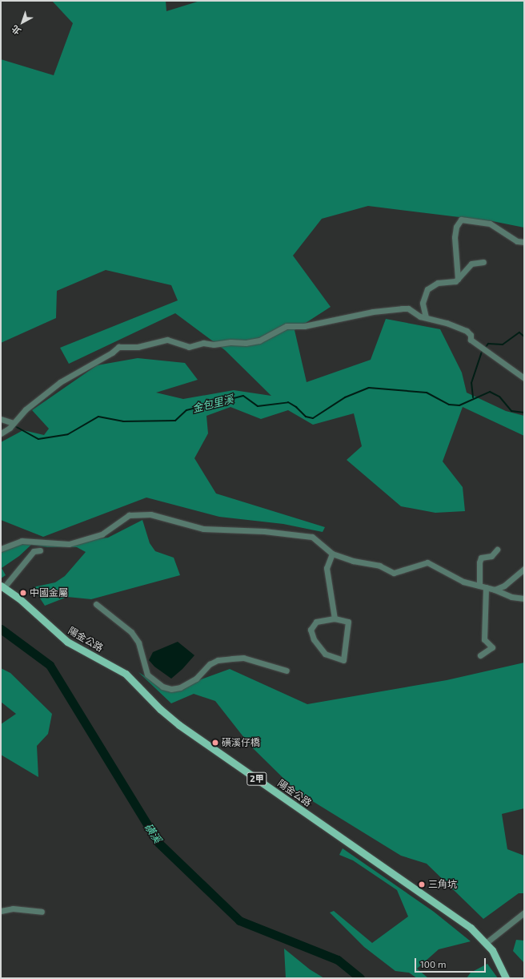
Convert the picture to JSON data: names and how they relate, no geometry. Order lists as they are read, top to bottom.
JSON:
{
  "streets": {
    "main road": ["陽金公路", "2甲"]
  },
  "water": ["金包里溪", "磺溪"],
  "places": ["中國金屬", "磺溪仔橋", "三角坑"],
  "scale_bar": "100 m",
  "north": "bottom left"
}
